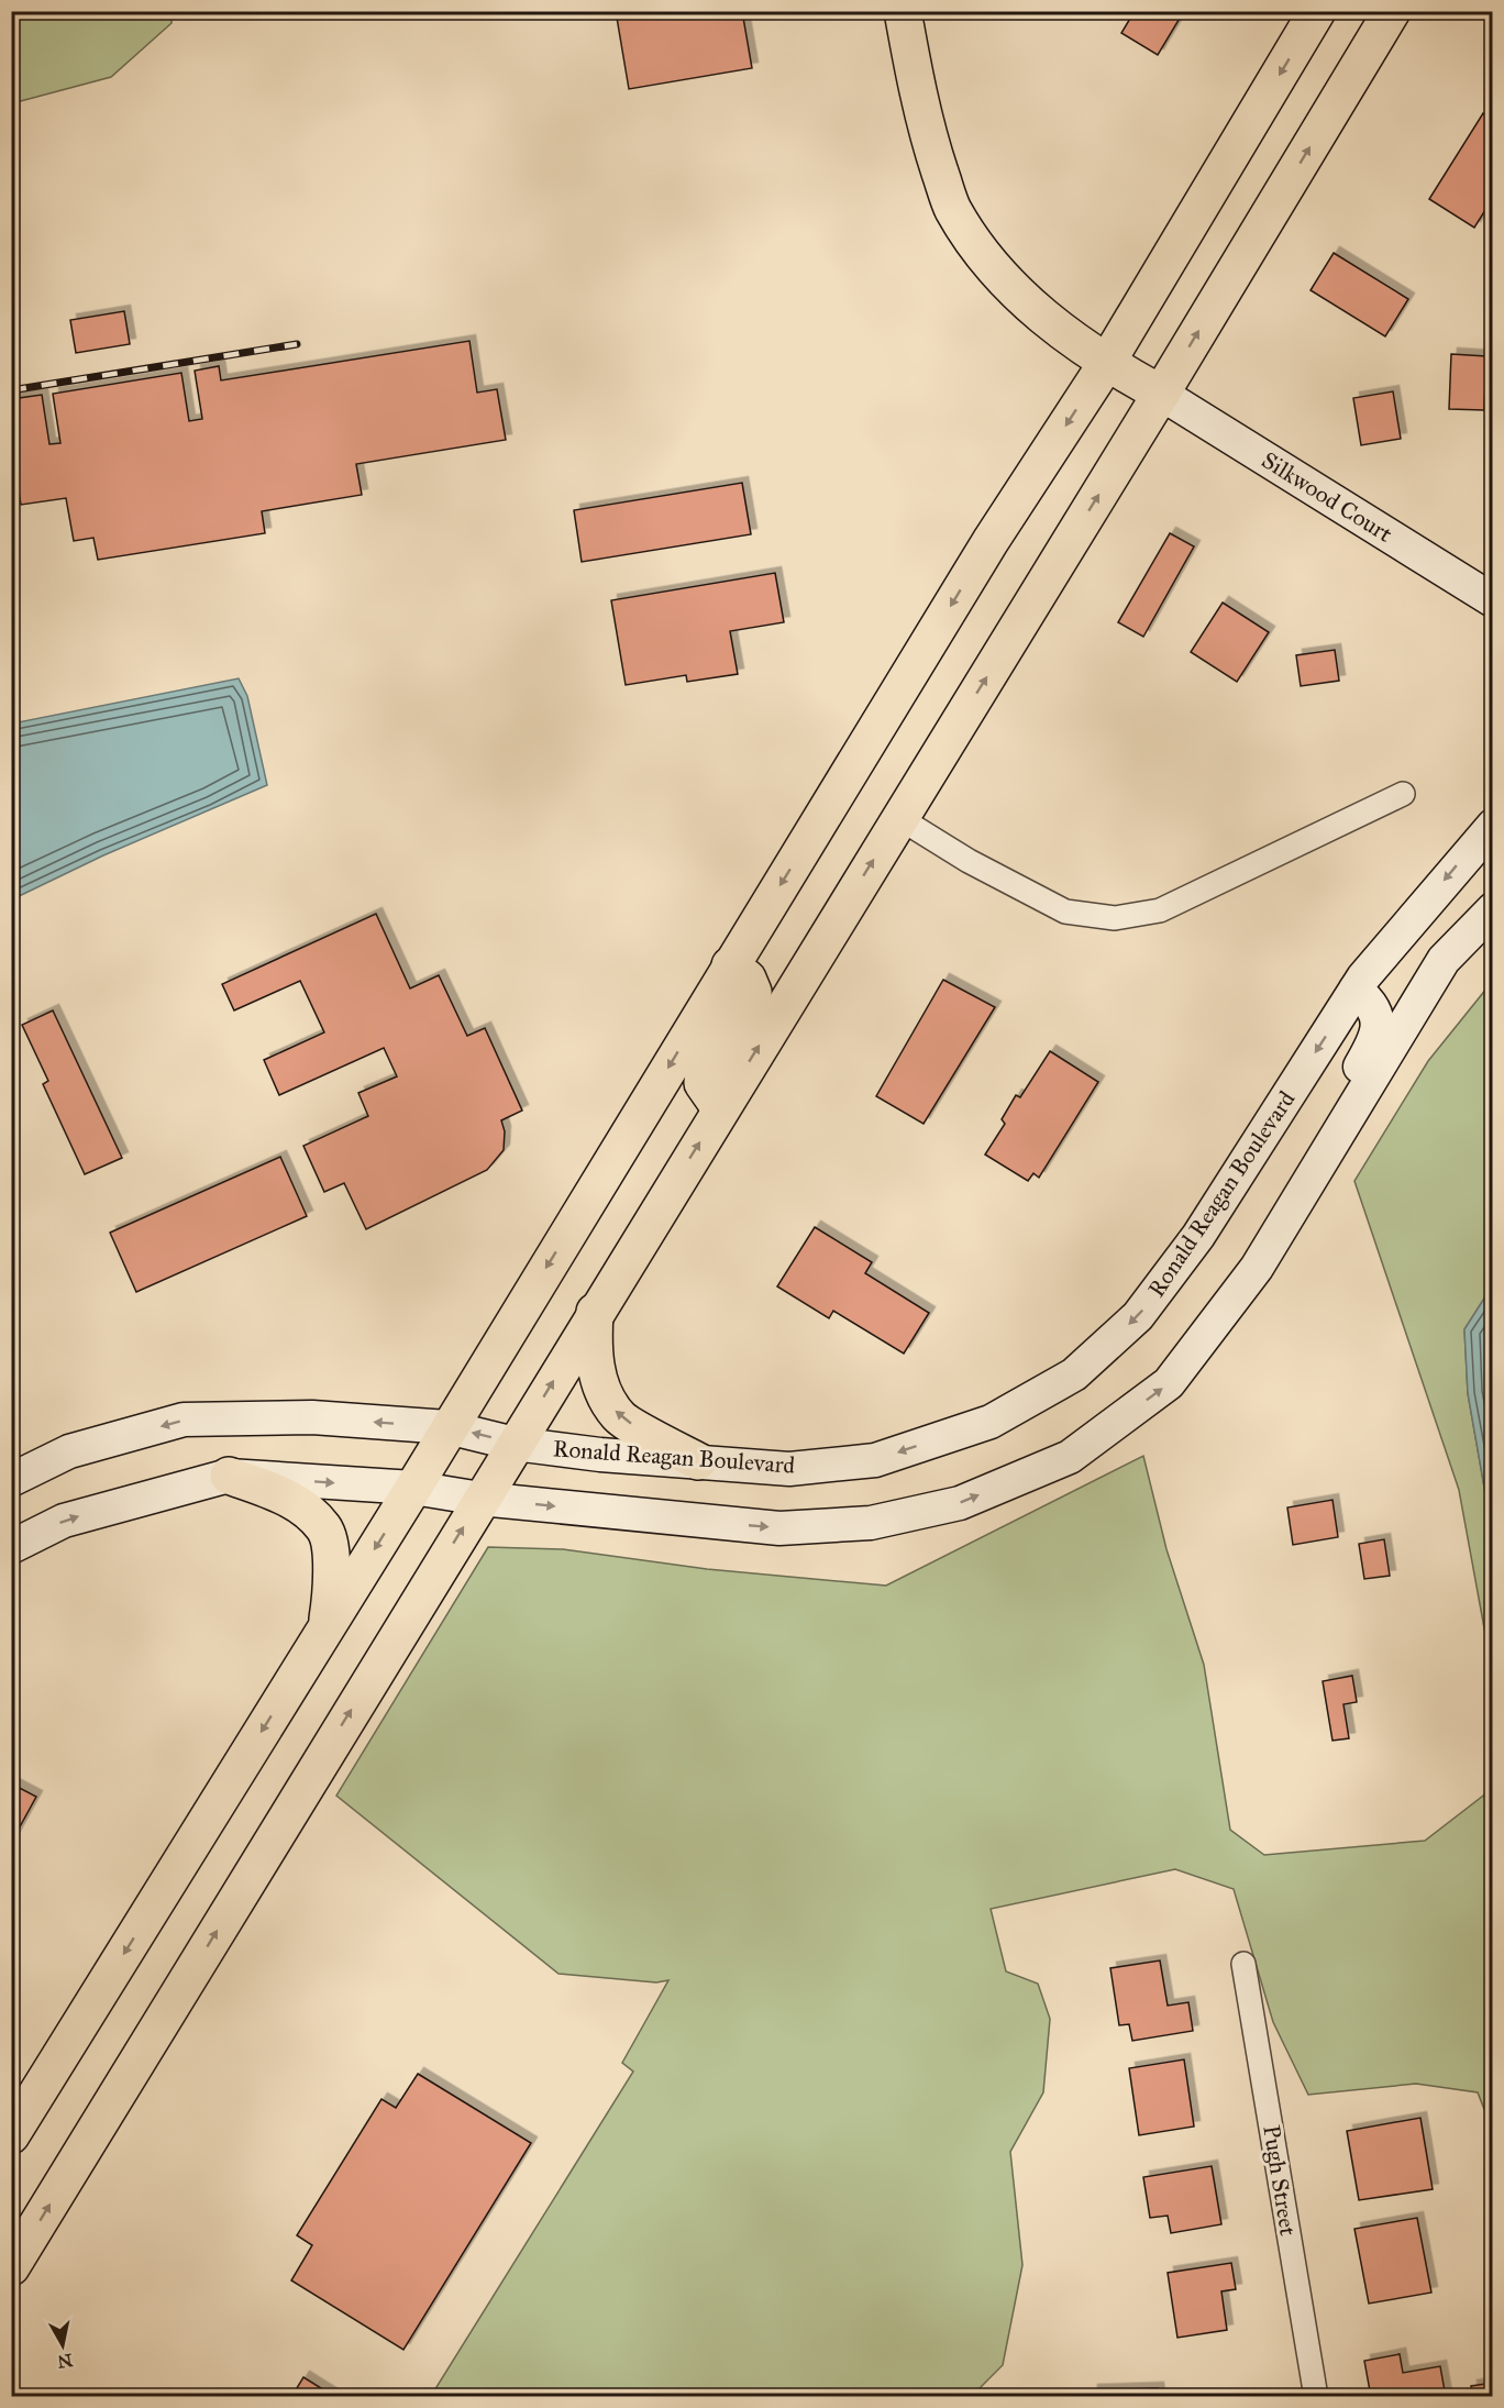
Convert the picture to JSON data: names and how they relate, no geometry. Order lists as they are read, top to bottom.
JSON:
{
  "streets": {
    "main road": ["Silkwood Court", "Ronald Reagan Boulevard"],
    "street": ["Pugh Street"]
  },
  "north": "bottom"
}
